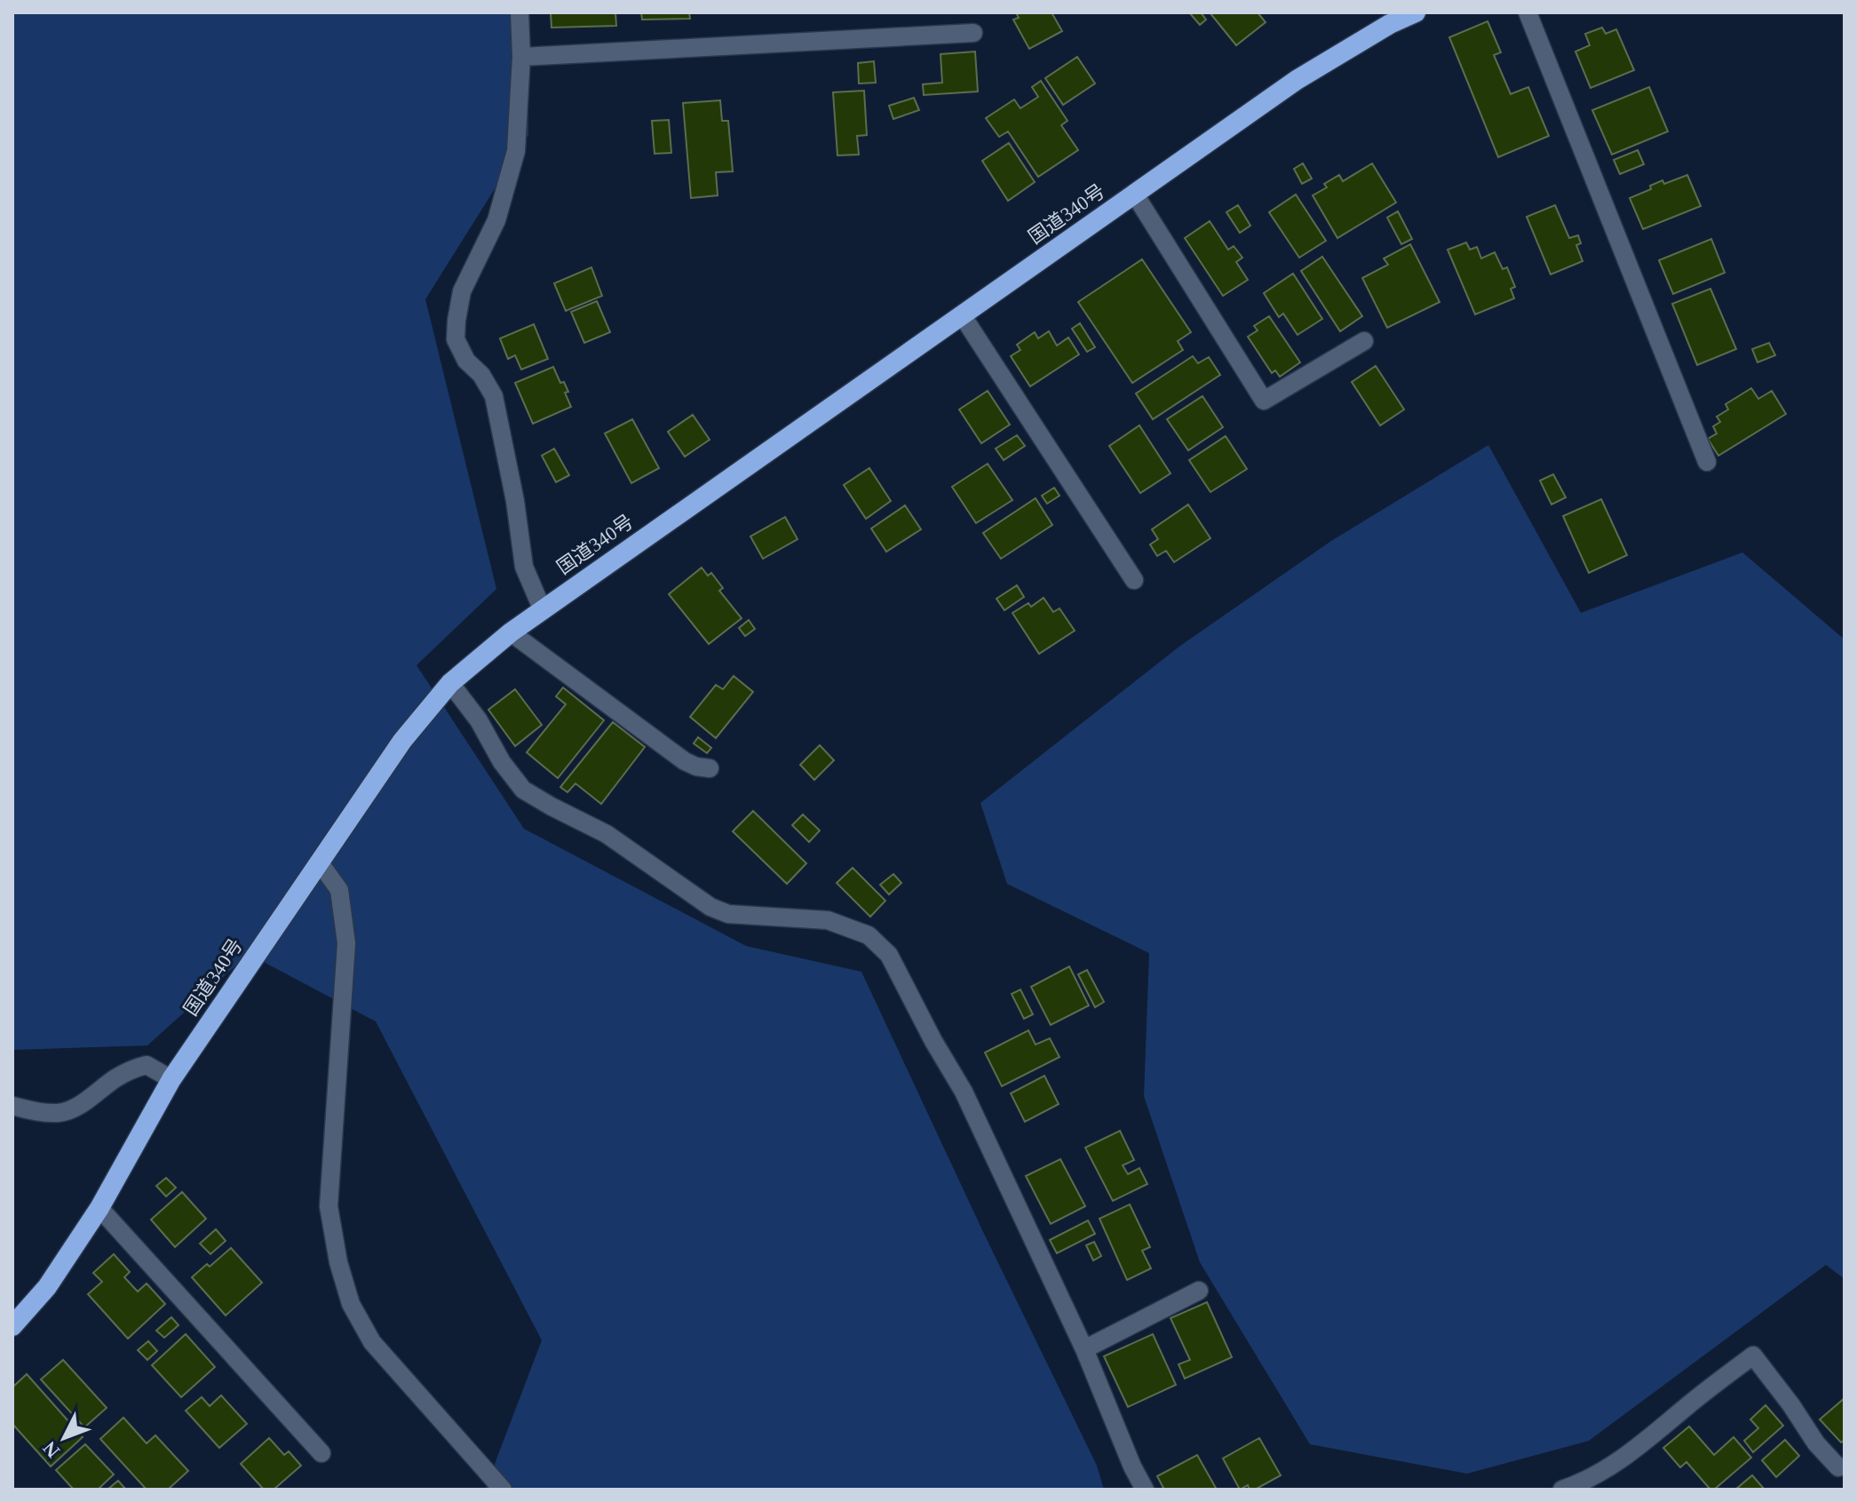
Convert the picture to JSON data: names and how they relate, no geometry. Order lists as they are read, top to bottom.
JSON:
{
  "streets": {
    "highway": ["国道340号"]
  },
  "north": "bottom left"
}
